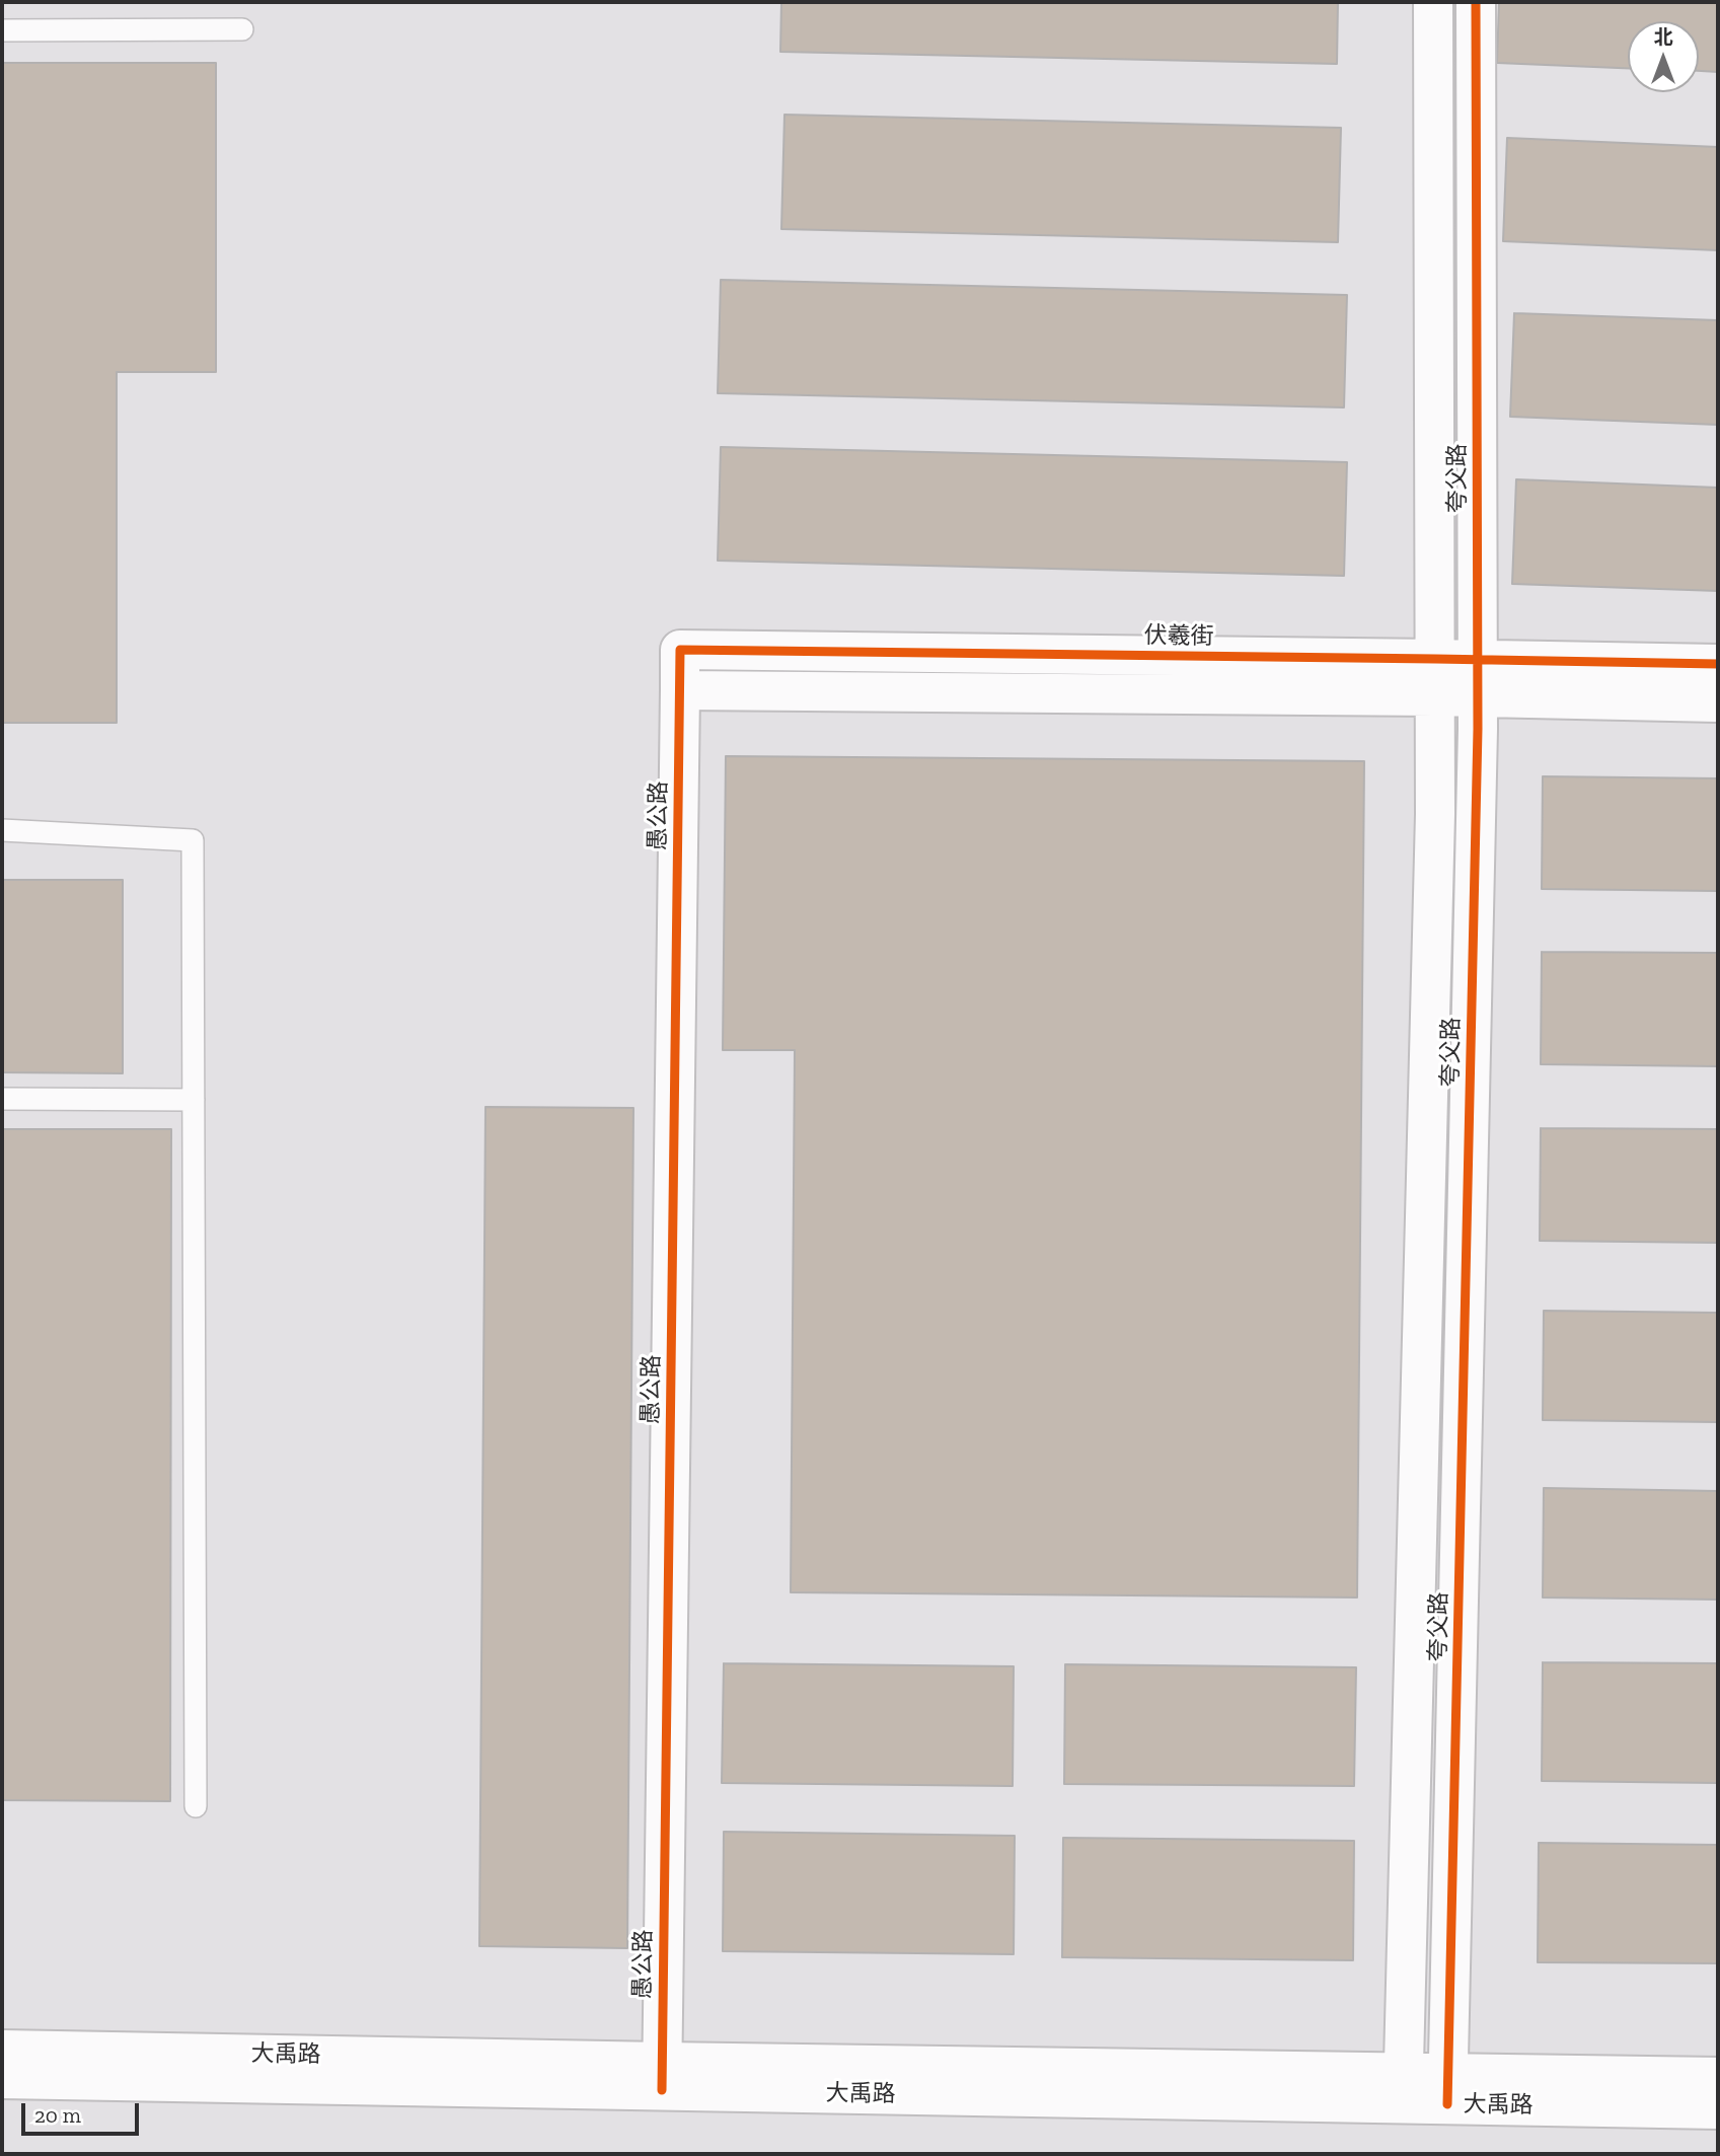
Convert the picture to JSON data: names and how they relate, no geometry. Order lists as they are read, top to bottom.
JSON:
{
  "streets": {
    "street": [
      "夸父路",
      "伏羲街",
      "愚公路",
      "大禹路"
    ]
  },
  "crossings": [
    ["夸父路", "伏羲街"],
    ["夸父路", "大禹路"],
    ["伏羲街", "愚公路"],
    ["愚公路", "大禹路"]
  ],
  "scale_bar": "20 m",
  "north": "top"
}
